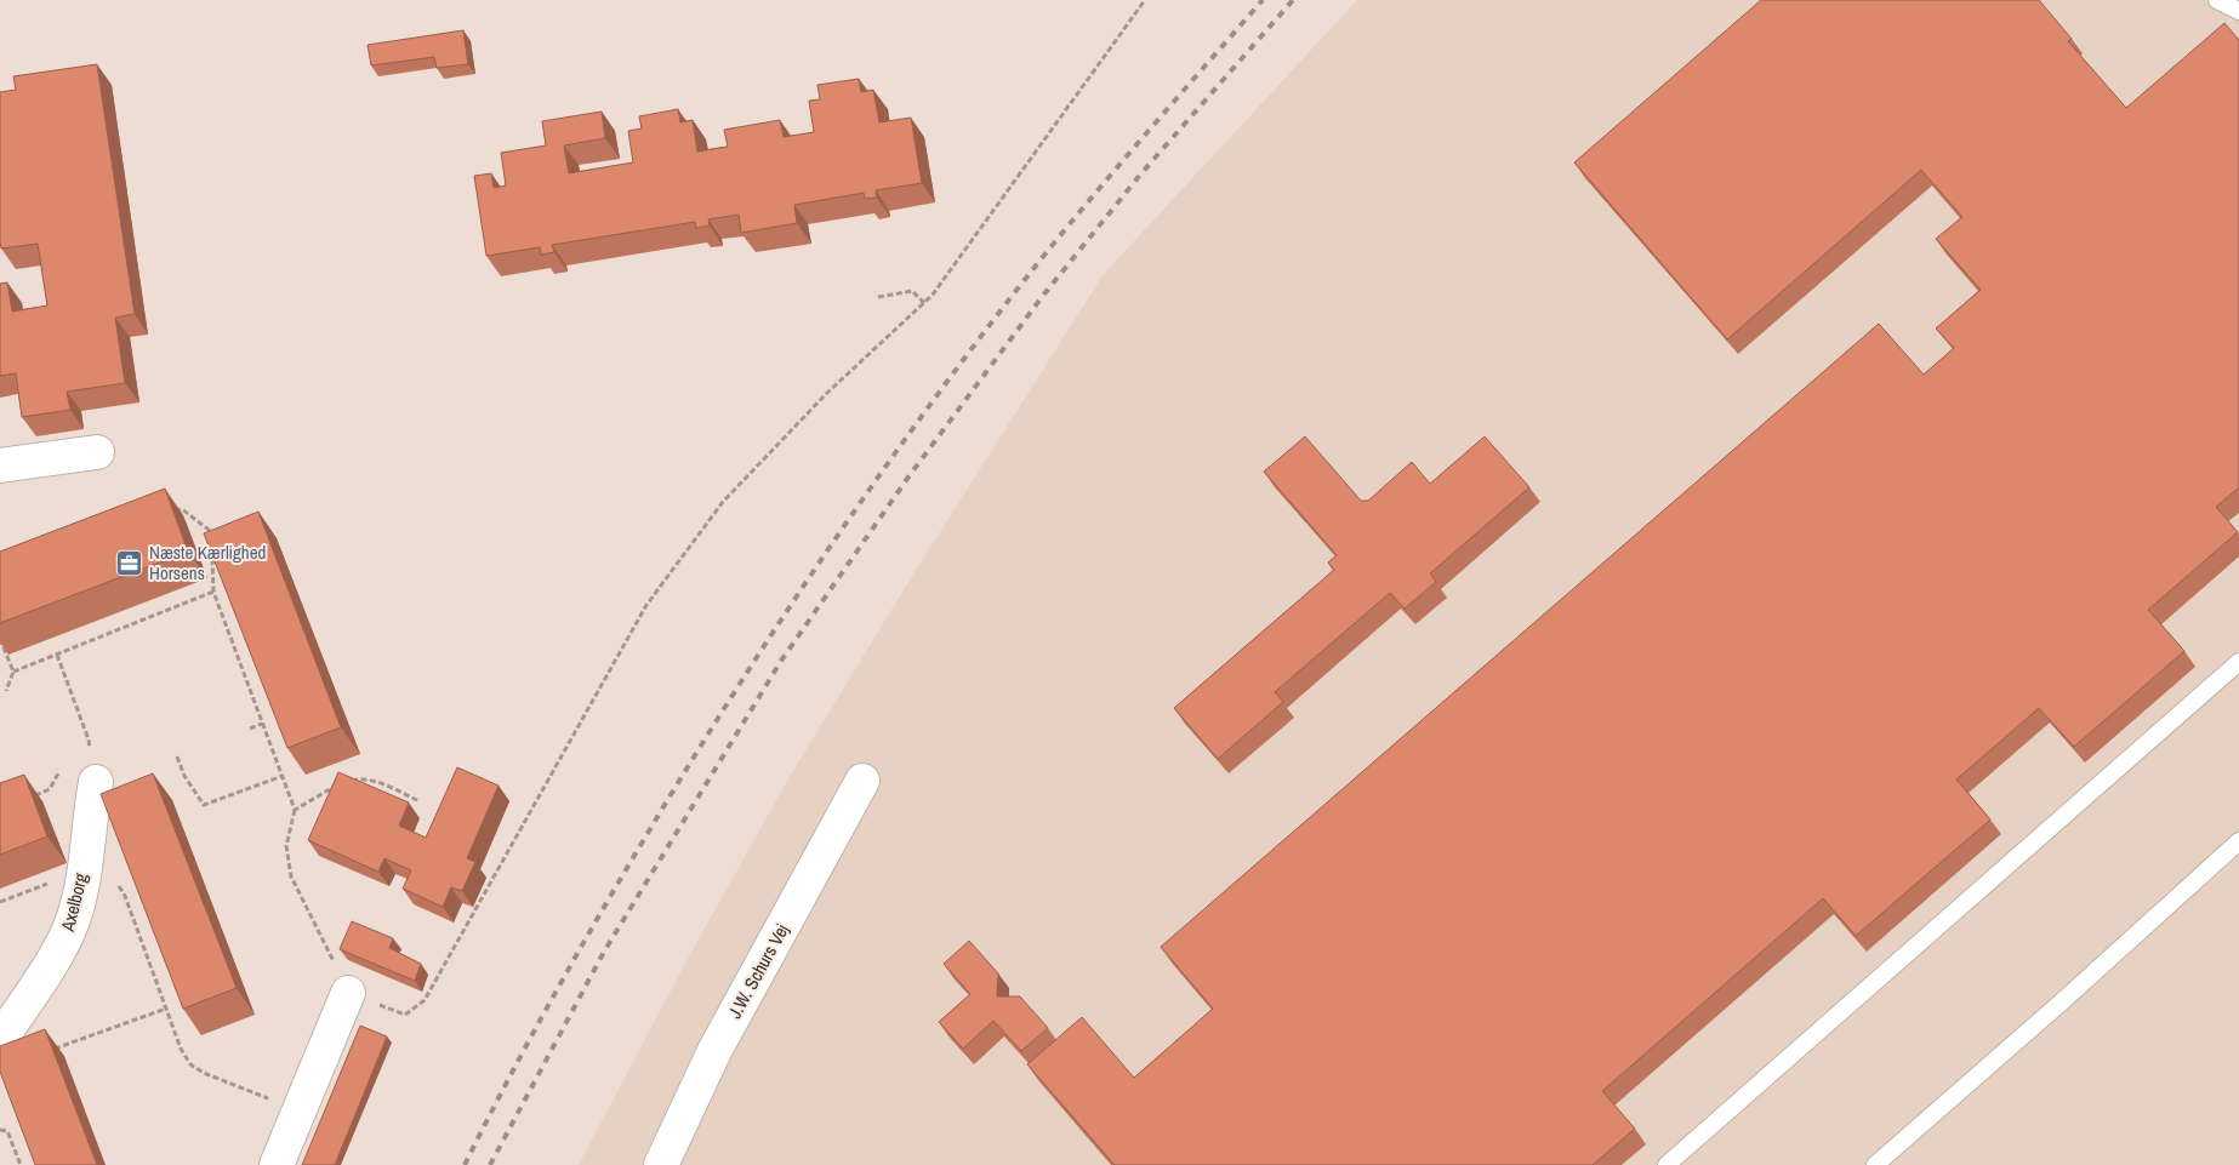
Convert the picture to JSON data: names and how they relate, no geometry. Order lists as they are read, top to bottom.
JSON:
{
  "streets": {
    "street": ["Axelborg", "J.W. Schurs Vej"]
  },
  "places": {
    "office": ["Næste Kærlighed Horsens"]
  }
}
